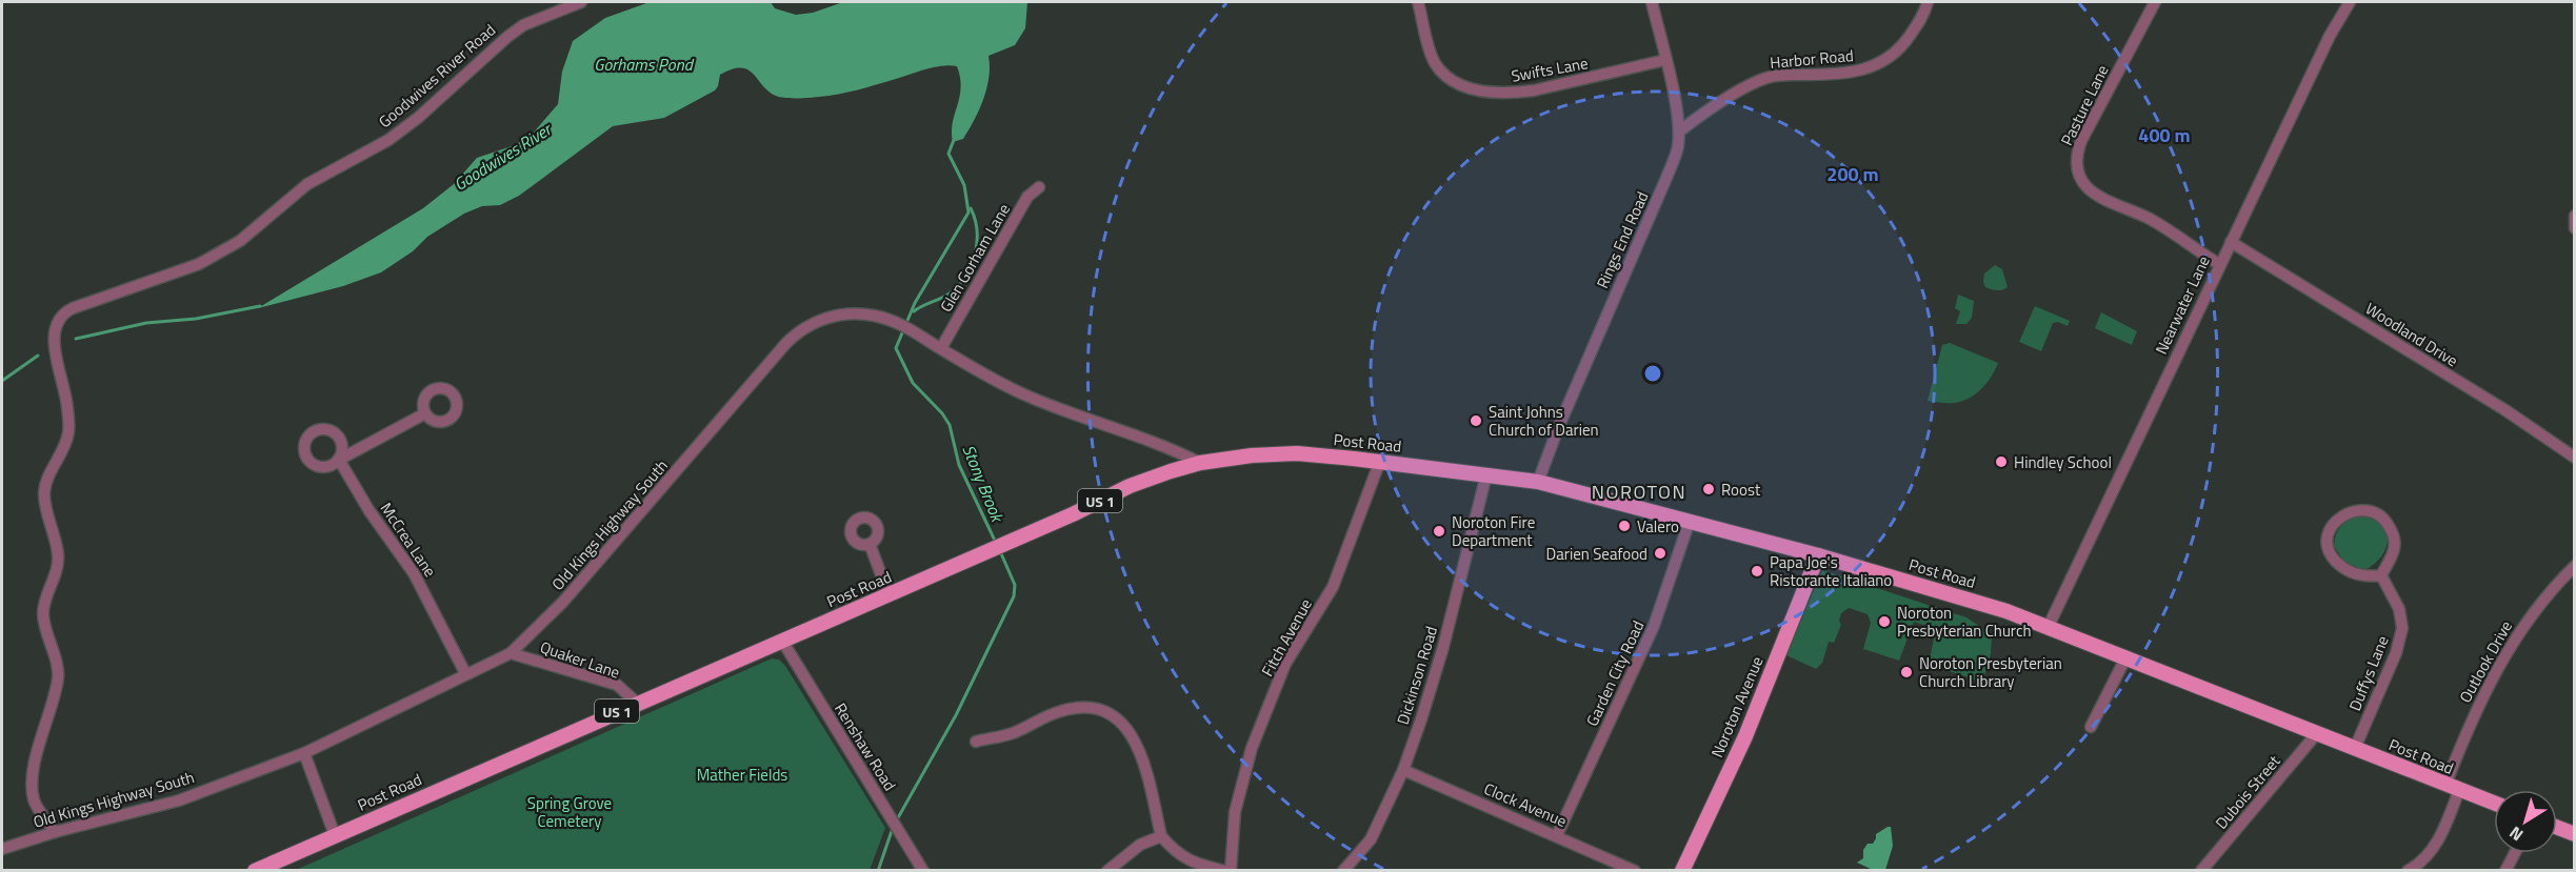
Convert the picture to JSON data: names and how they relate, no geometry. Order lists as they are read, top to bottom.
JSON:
{
  "streets": {
    "main road": ["Post Road", "US 1", "Noroton Avenue"],
    "street": [
      "Harbor Road",
      "Swifts Lane",
      "Goodwives River Road",
      "Pasture Lane",
      "Rings End Road",
      "Glen Gorham Lane",
      "Nearwater Lane",
      "Woodland Drive",
      "Old Kings Highway South",
      "McCrea Lane",
      "Fitch Avenue",
      "Quaker Lane",
      "Outlook Drive",
      "Garden City Road",
      "Duffys Lane",
      "Dickinson Road",
      "Renshaw Road",
      "Dubois Street",
      "Clock Avenue"
    ]
  },
  "crossings": [
    ["Harbor Road", "Rings End Road"],
    ["Swifts Lane", "Rings End Road"],
    ["Goodwives River Road", "Old Kings Highway South"],
    ["Pasture Lane", "Nearwater Lane"],
    ["Rings End Road", "Post Road"],
    ["Glen Gorham Lane", "Old Kings Highway South"],
    ["Nearwater Lane", "Woodland Drive"],
    ["Nearwater Lane", "Post Road"],
    ["Post Road", "Old Kings Highway South"],
    ["Post Road", "Fitch Avenue"],
    ["Post Road", "Quaker Lane"],
    ["Post Road", "Outlook Drive"],
    ["Post Road", "Garden City Road"],
    ["Post Road", "Duffys Lane"],
    ["Post Road", "Dickinson Road"],
    ["Post Road", "Noroton Avenue"],
    ["Post Road", "Renshaw Road"],
    ["Post Road", "Dubois Street"],
    ["Old Kings Highway South", "McCrea Lane"],
    ["Old Kings Highway South", "Quaker Lane"],
    ["Garden City Road", "Clock Avenue"],
    ["Dickinson Road", "Clock Avenue"]
  ],
  "districts": ["NOROTON"],
  "water": ["Gorhams Pond", "Goodwives River", "Stony Brook"],
  "parks": ["Mather Fields", "Spring Grove Cemetery"],
  "places": [
    "Saint Johns Church of Darien",
    "Hindley School",
    "Roost",
    "Valero",
    "Noroton Fire Department",
    "Darien Seafood",
    "Papa Joe's Ristorante Italiano",
    "Noroton Presbyterian Church",
    "Noroton Presbyterian Church Library"
  ],
  "north": "bottom left",
  "rings": ["400 m", "200 m"]
}
